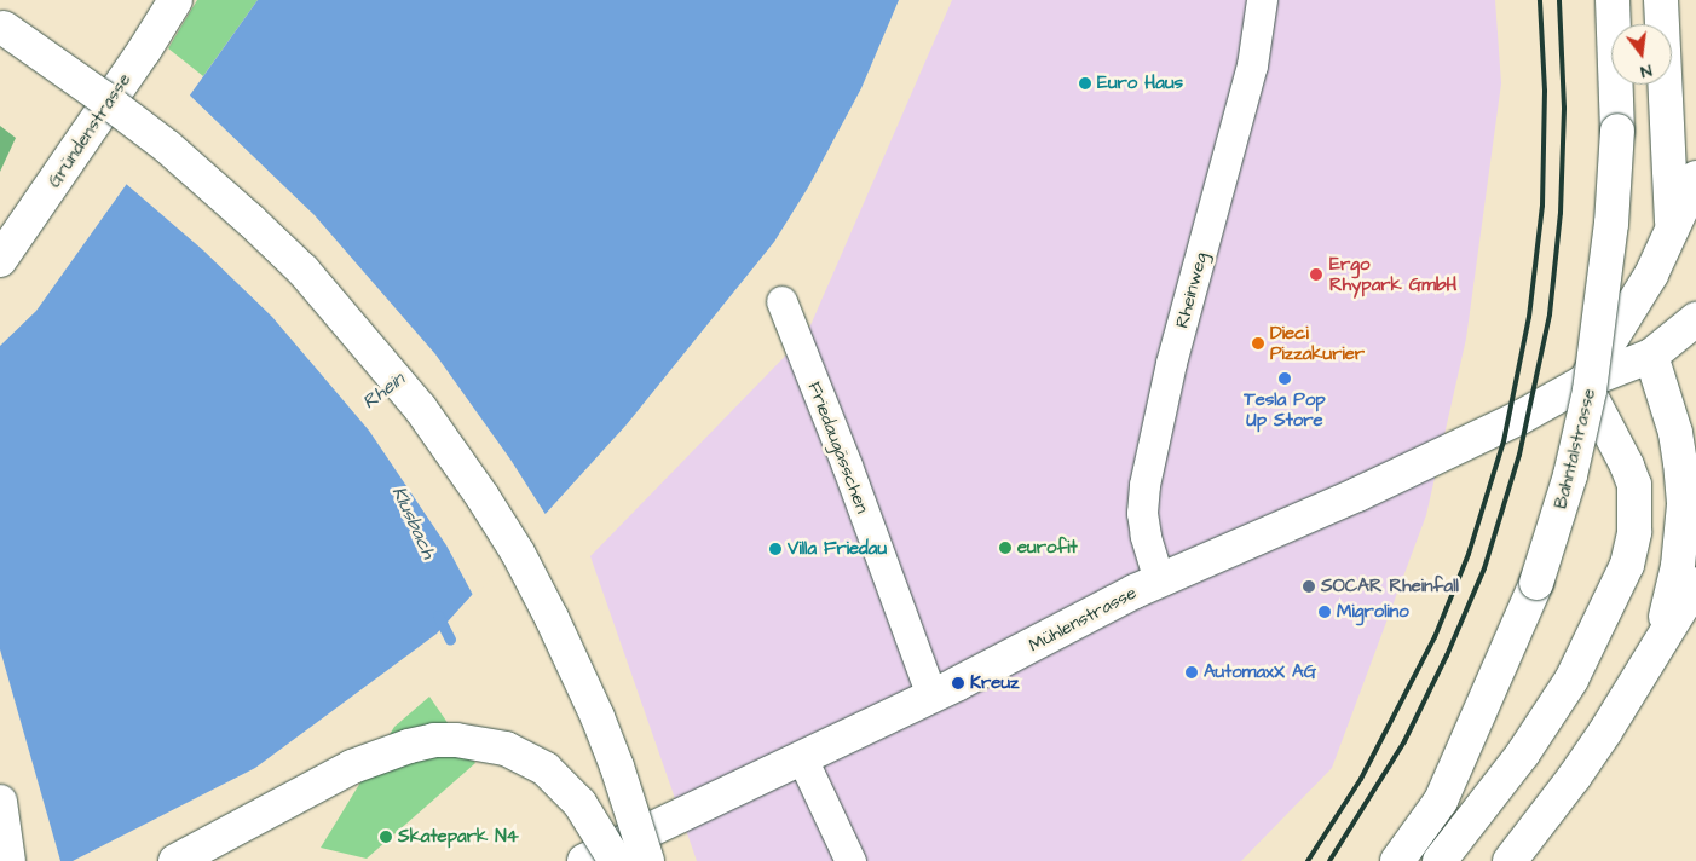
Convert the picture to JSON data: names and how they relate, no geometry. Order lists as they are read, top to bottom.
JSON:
{
  "streets": {
    "main road": ["Gründenstrasse", "Bahntalstrasse", "Mühlenstrasse"],
    "street": ["Rheinweg", "Friedaugässchen"]
  },
  "crossings": [
    ["Rheinweg", "Mühlenstrasse"],
    ["Friedaugässchen", "Mühlenstrasse"]
  ],
  "water": ["Rhein", "Klusbach"],
  "places": [
    "Euro Haus",
    "Ergo Rhypark GmbH",
    "Dieci Pizzakurier",
    "Tesla Pop Up Store",
    "eurofit",
    "Villa Friedau",
    "SOCAR Rheinfall",
    "Migrolino",
    "AutomaxX AG",
    "Kreuz",
    "Skatepark N4"
  ],
  "north": "bottom"
}
